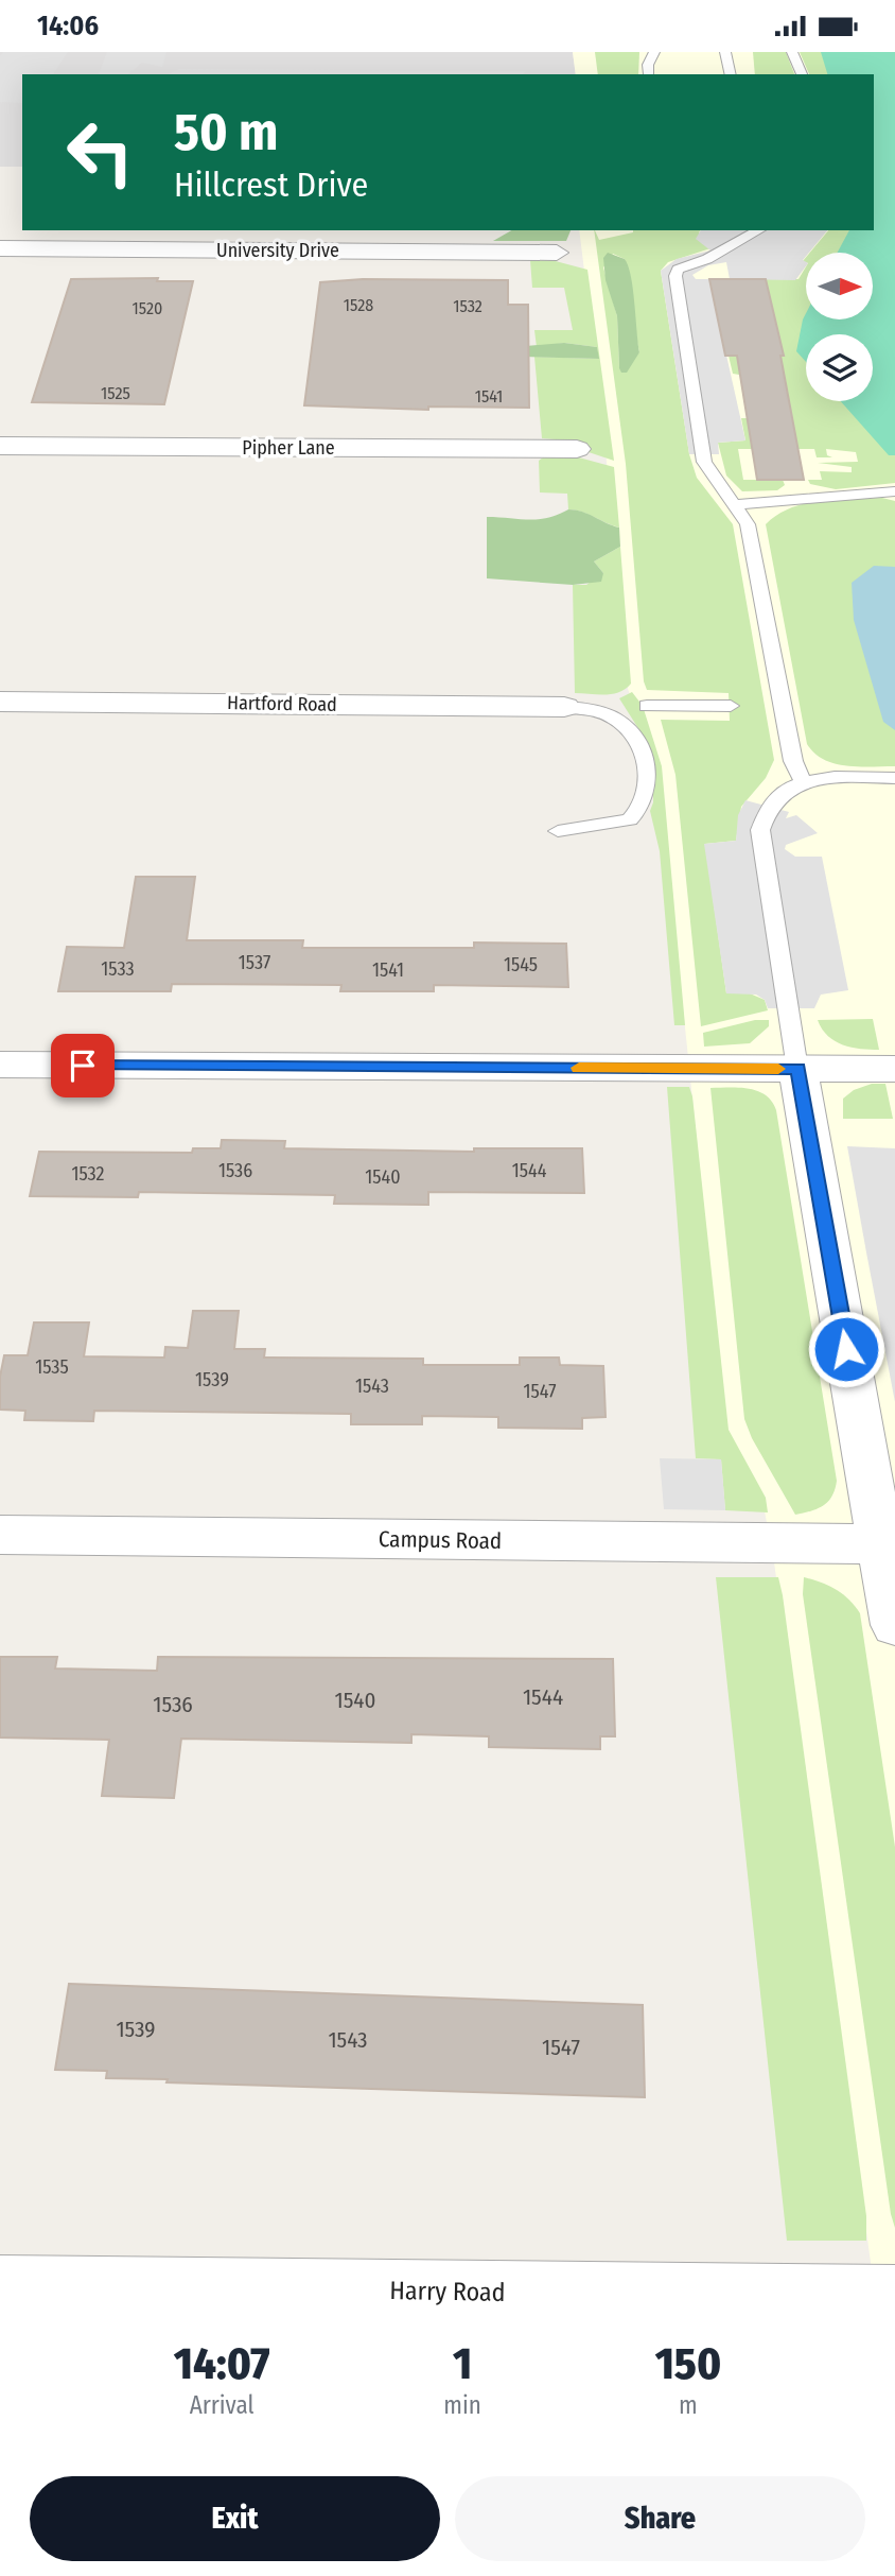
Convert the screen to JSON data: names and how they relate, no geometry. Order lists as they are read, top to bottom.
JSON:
{
  "streets": {
    "street": [
      "University Drive",
      "Pipher Lane",
      "Hartford Road",
      "Campus Road",
      "Harry Road"
    ]
  },
  "house_numbers": [
    "1528",
    "1532",
    "1520",
    "1525",
    "1541",
    "1537",
    "1545",
    "1533",
    "1541",
    "1536",
    "1544",
    "1532",
    "1540",
    "1535",
    "1539",
    "1543",
    "1547",
    "1544",
    "1540",
    "1536",
    "1539",
    "1543",
    "1547"
  ],
  "north": "right",
  "page": {
    "status": "14:06",
    "turn": ["50 m", "Hillcrest Drive"],
    "eta": [
      "14:07",
      "Arrival",
      "1",
      "min",
      "150",
      "m"
    ],
    "buttons": ["Exit", "Share"]
  }
}
